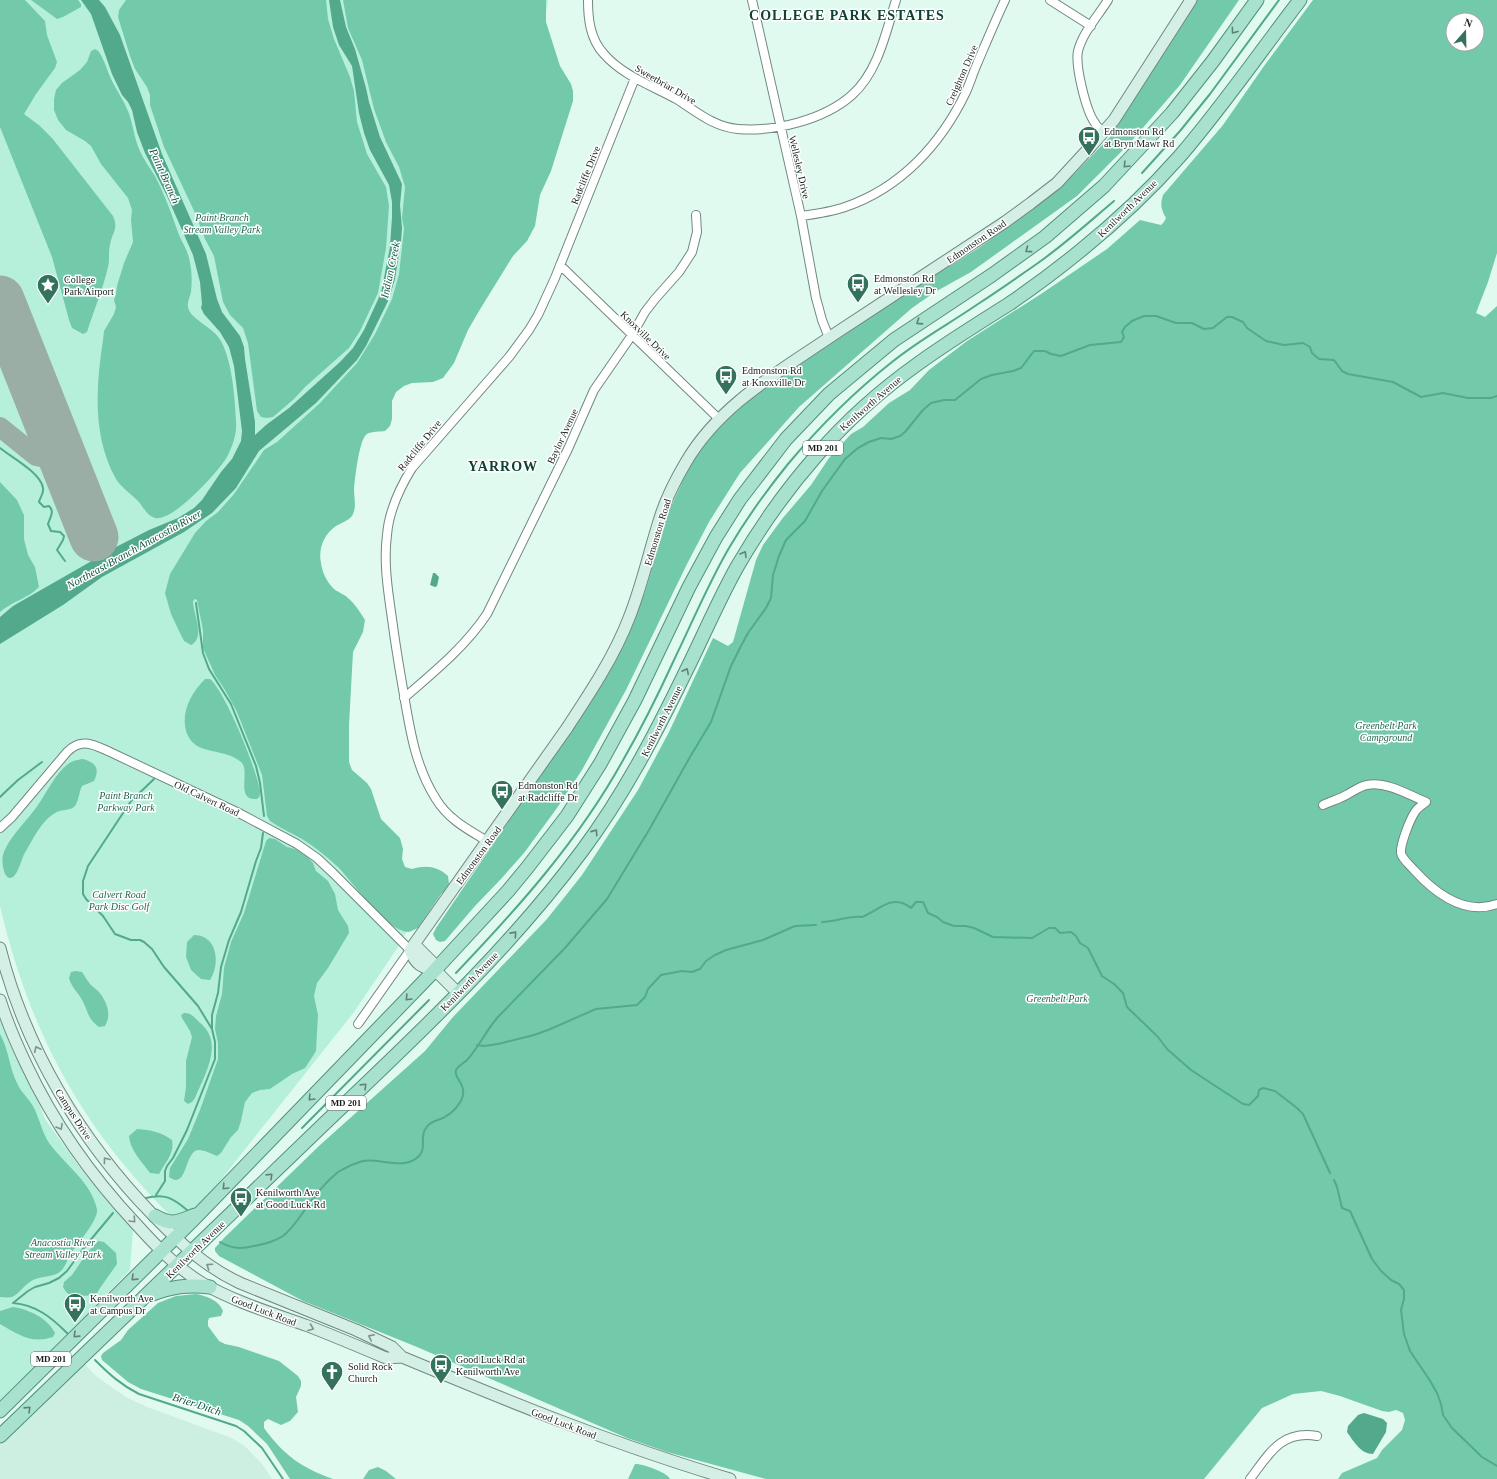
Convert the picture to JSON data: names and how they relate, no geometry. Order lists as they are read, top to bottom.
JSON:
{
  "streets": {
    "main road": [
      "Kenilworth Avenue",
      "Edmonston Road",
      "MD 201",
      "Old Calvert Road",
      "Campus Drive",
      "Good Luck Road"
    ],
    "street": [
      "Creighton Drive",
      "Sweetbriar Drive",
      "Wellesley Drive",
      "Radcliffe Drive",
      "Knoxville Drive",
      "Baylor Avenue"
    ]
  },
  "crossings": [
    ["Creighton Drive", "Wellesley Drive"],
    ["Sweetbriar Drive", "Wellesley Drive"],
    ["Sweetbriar Drive", "Radcliffe Drive"],
    ["Wellesley Drive", "Edmonston Road"],
    ["Radcliffe Drive", "Edmonston Road"],
    ["Radcliffe Drive", "Knoxville Drive"],
    ["Radcliffe Drive", "Baylor Avenue"],
    ["Kenilworth Avenue", "Old Calvert Road"],
    ["Kenilworth Avenue", "Campus Drive"],
    ["Kenilworth Avenue", "Good Luck Road"],
    ["Edmonston Road", "Knoxville Drive"],
    ["Edmonston Road", "Old Calvert Road"],
    ["Knoxville Drive", "Baylor Avenue"],
    ["MD 201", "Old Calvert Road"],
    ["MD 201", "Campus Drive"],
    ["Campus Drive", "Good Luck Road"]
  ],
  "districts": ["COLLEGE PARK ESTATES", "YARROW"],
  "water": [
    "Paint Branch",
    "Indian Creek",
    "Northeast Branch Anacostia River",
    "Brier Ditch"
  ],
  "parks": [
    "Paint Branch Stream Valley Park",
    "Greenbelt Park Campground",
    "Paint Branch Parkway Park",
    "Calvert Road Park Disc Golf",
    "Greenbelt Park",
    "Anacostia River Stream Valley Park"
  ],
  "places": {
    "bus stop": [
      "Edmonston Rd at Bryn Mawr Rd",
      "Edmonston Rd at Wellesley Dr",
      "Edmonston Rd at Knoxville Dr",
      "Edmonston Rd at Radcliffe Dr",
      "Kenilworth Ave at Good Luck Rd",
      "Kenilworth Ave at Campus Dr",
      "Good Luck Rd at Kenilworth Ave"
    ],
    "place": ["College Park Airport"],
    "church": ["Solid Rock Church"]
  },
  "north": "top"
}
